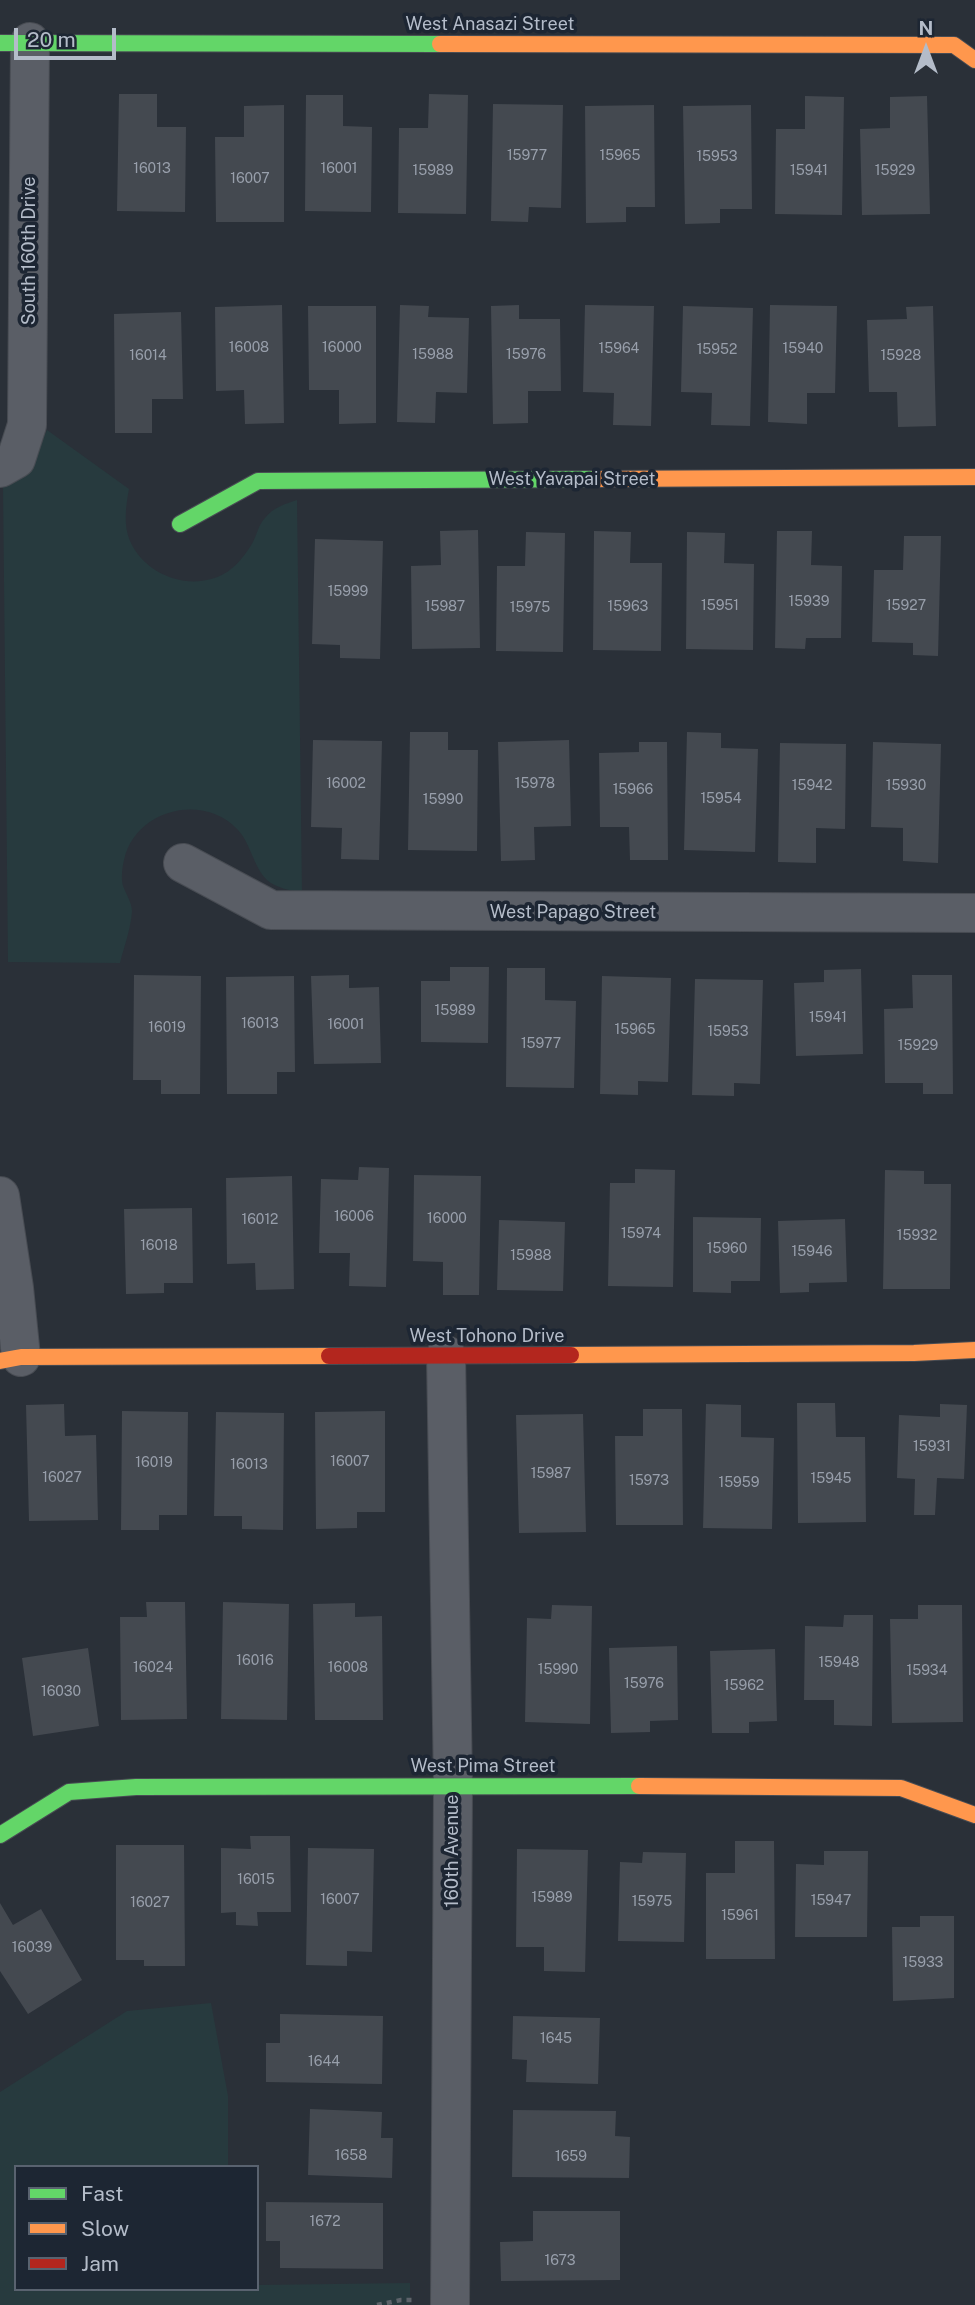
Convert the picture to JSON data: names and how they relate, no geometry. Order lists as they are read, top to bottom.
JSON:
{
  "streets": {
    "street": [
      "West Anasazi Street",
      "South 160th Drive",
      "West Yavapai Street",
      "West Papago Street",
      "West Tohono Drive",
      "West Pima Street",
      "160th Avenue"
    ]
  },
  "crossings": [
    ["West Anasazi Street", "South 160th Drive"],
    ["West Tohono Drive", "160th Avenue"],
    ["West Pima Street", "160th Avenue"]
  ],
  "house_numbers": [
    "15977",
    "15965",
    "15953",
    "16013",
    "16001",
    "15989",
    "15941",
    "15929",
    "16007",
    "16008",
    "16000",
    "15964",
    "15940",
    "15952",
    "15988",
    "15976",
    "16014",
    "15928",
    "15999",
    "15939",
    "15951",
    "15927",
    "15987",
    "15963",
    "15975",
    "16002",
    "15978",
    "15942",
    "15930",
    "15966",
    "15954",
    "15990",
    "15989",
    "15941",
    "16013",
    "16001",
    "16019",
    "15965",
    "15953",
    "15977",
    "15929",
    "16006",
    "16000",
    "16012",
    "15974",
    "15932",
    "16018",
    "15960",
    "15946",
    "15988",
    "15931",
    "16007",
    "16019",
    "16013",
    "15987",
    "16027",
    "15945",
    "15973",
    "15959",
    "16016",
    "15948",
    "16024",
    "16008",
    "15990",
    "15934",
    "15976",
    "15962",
    "16030",
    "16015",
    "15989",
    "16007",
    "15947",
    "15975",
    "16027",
    "15961",
    "16039",
    "15933",
    "1645",
    "1644",
    "1658",
    "1659",
    "1672",
    "1673"
  ],
  "legend": ["Fast", "Slow", "Jam"],
  "scale_bar": "20 m",
  "north": "top"
}
